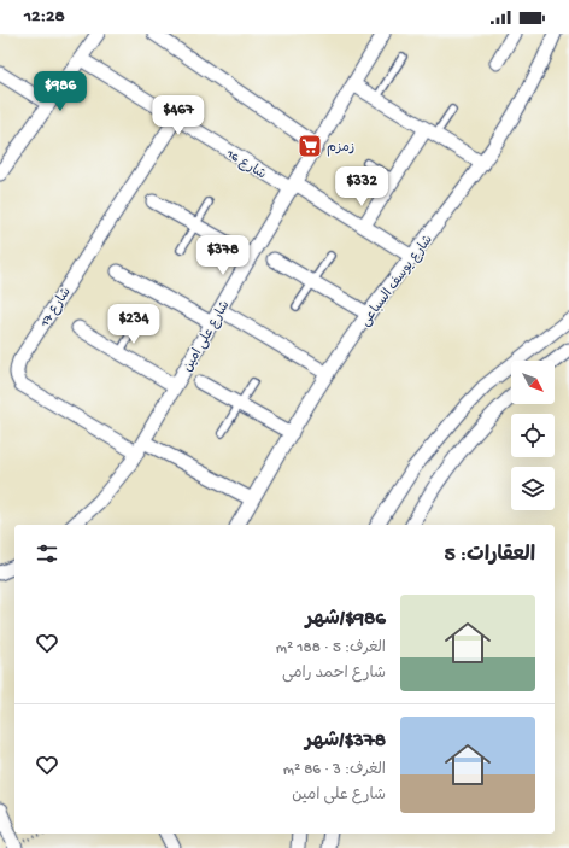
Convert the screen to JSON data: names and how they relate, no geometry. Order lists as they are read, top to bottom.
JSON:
{
  "streets": {
    "street": [
      "شارع 16",
      "شارع يوسف السباعى",
      "شارع 17",
      "شارع على امين"
    ]
  },
  "crossings": [
    ["شارع 16", "شارع يوسف السباعى"],
    ["شارع 16", "شارع 17"],
    ["شارع 16", "شارع على امين"],
    ["شارع يوسف السباعى", "شارع 17"],
    ["شارع 17", "شارع على امين"]
  ],
  "places": {
    "supermarket": ["زمزم"]
  },
  "north": "bottom right",
  "page": {
    "status": "12:28",
    "price": [
      "$986",
      "$467",
      "$332",
      "$378",
      "$234"
    ],
    "heading": "العقارات: 5",
    "list": [
      {
        "name": "$986/شهر",
        "note": "الغرف: 5 · 188 m² · شارع احمد رامى"
      },
      {
        "name": "$378/شهر",
        "note": "الغرف: 3 · 86 m² · شارع على امين"
      }
    ]
  }
}
